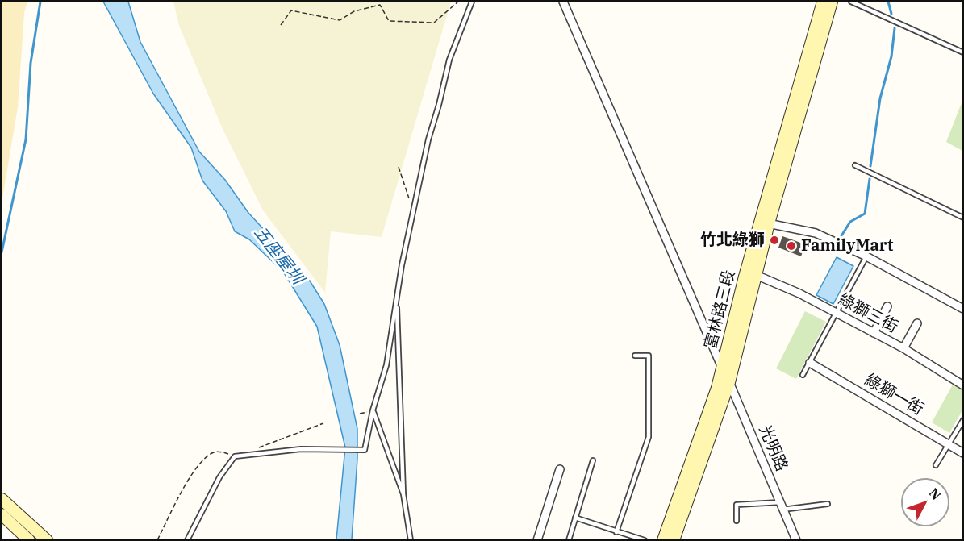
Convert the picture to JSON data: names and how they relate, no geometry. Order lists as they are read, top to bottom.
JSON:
{
  "streets": {
    "main road": ["富林路三段"],
    "street": ["綠獅三街", "綠獅一街", "光明路"]
  },
  "crossings": [
    ["富林路三段", "綠獅三街"],
    ["富林路三段", "光明路"]
  ],
  "water": ["五座屋圳"],
  "places": ["竹北綠獅", "FamilyMart"],
  "north": "top right"
}
